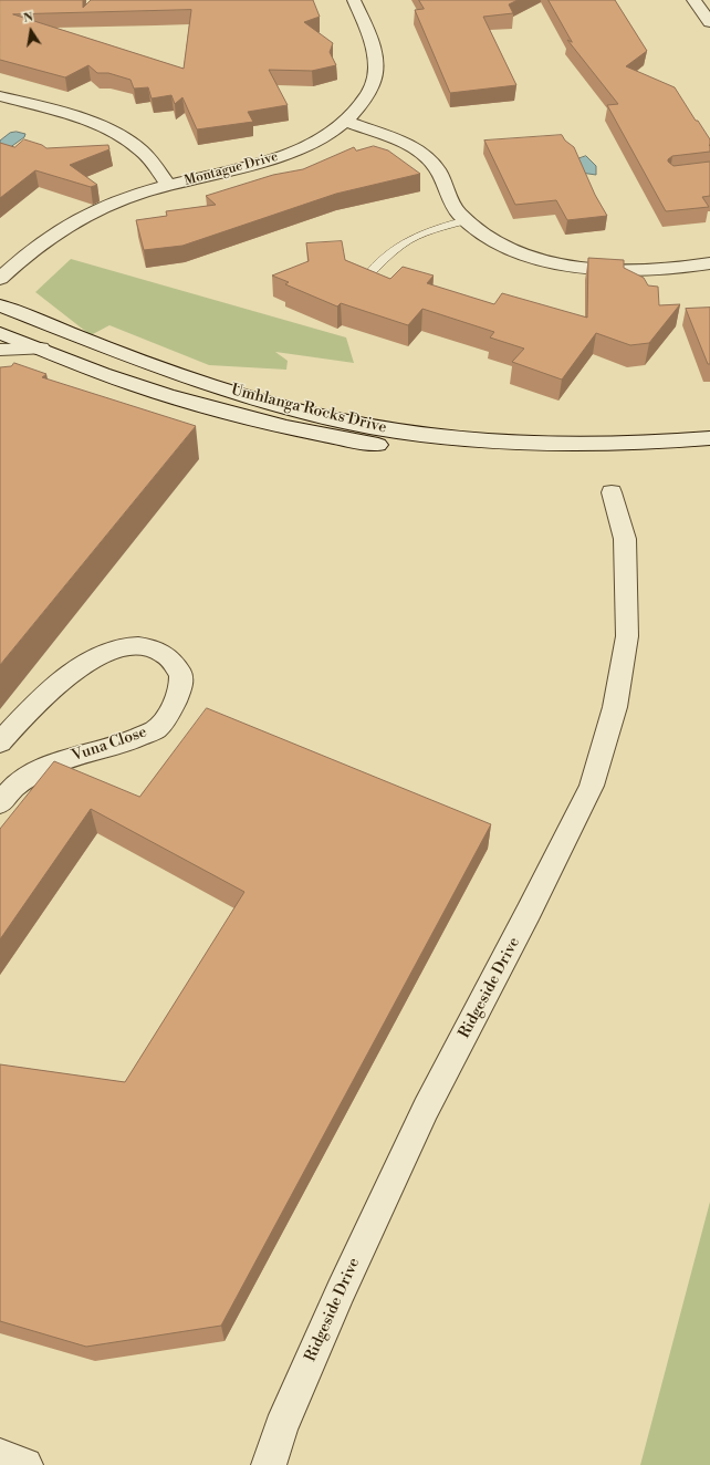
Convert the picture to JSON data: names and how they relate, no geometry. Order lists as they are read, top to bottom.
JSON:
{
  "streets": {
    "street": [
      "Montague Drive",
      "Umhlanga Rocks Drive",
      "Vuna Close",
      "Ridgeside Drive"
    ]
  },
  "north": "top"
}
